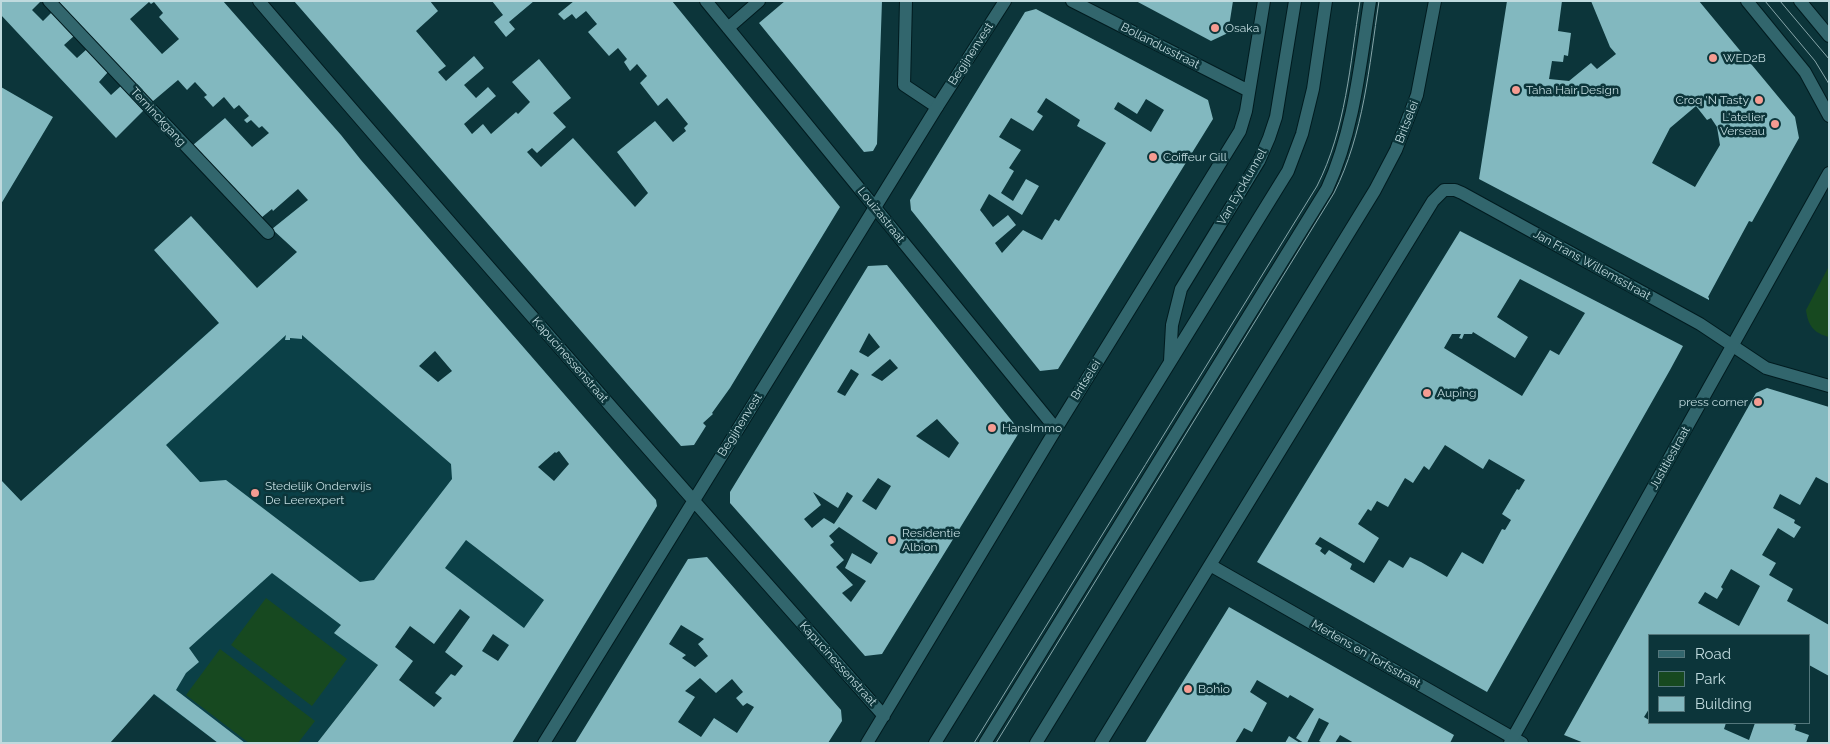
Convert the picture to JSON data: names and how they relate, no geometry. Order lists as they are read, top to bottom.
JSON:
{
  "streets": {
    "street": [
      "Bollandusstraat",
      "Begijnenvest",
      "Terninckgang",
      "Britselei",
      "Van Eycktunnel",
      "Louizastraat",
      "Jan Frans Willemsstraat",
      "Kapucinessenstraat",
      "Justitiestraat",
      "Mertens en Torfsstraat"
    ]
  },
  "crossings": [
    ["Bollandusstraat", "Britselei"],
    ["Begijnenvest", "Louizastraat"],
    ["Begijnenvest", "Kapucinessenstraat"],
    ["Britselei", "Louizastraat"],
    ["Britselei", "Kapucinessenstraat"],
    ["Jan Frans Willemsstraat", "Justitiestraat"],
    ["Jan Frans Willemsstraat", "Mertens en Torfsstraat"],
    ["Justitiestraat", "Mertens en Torfsstraat"]
  ],
  "places": [
    "Osaka",
    "WED2B",
    "Taha Hair Design",
    "Croq 'N Tasty",
    "L'atelier Verseau",
    "Coiffeur Gill",
    "Auping",
    "press corner",
    "HansImmo",
    "Stedelijk Onderwijs De Leerexpert",
    "Residentie Albion",
    "Bohio"
  ],
  "legend": ["Road", "Park", "Building"]
}
